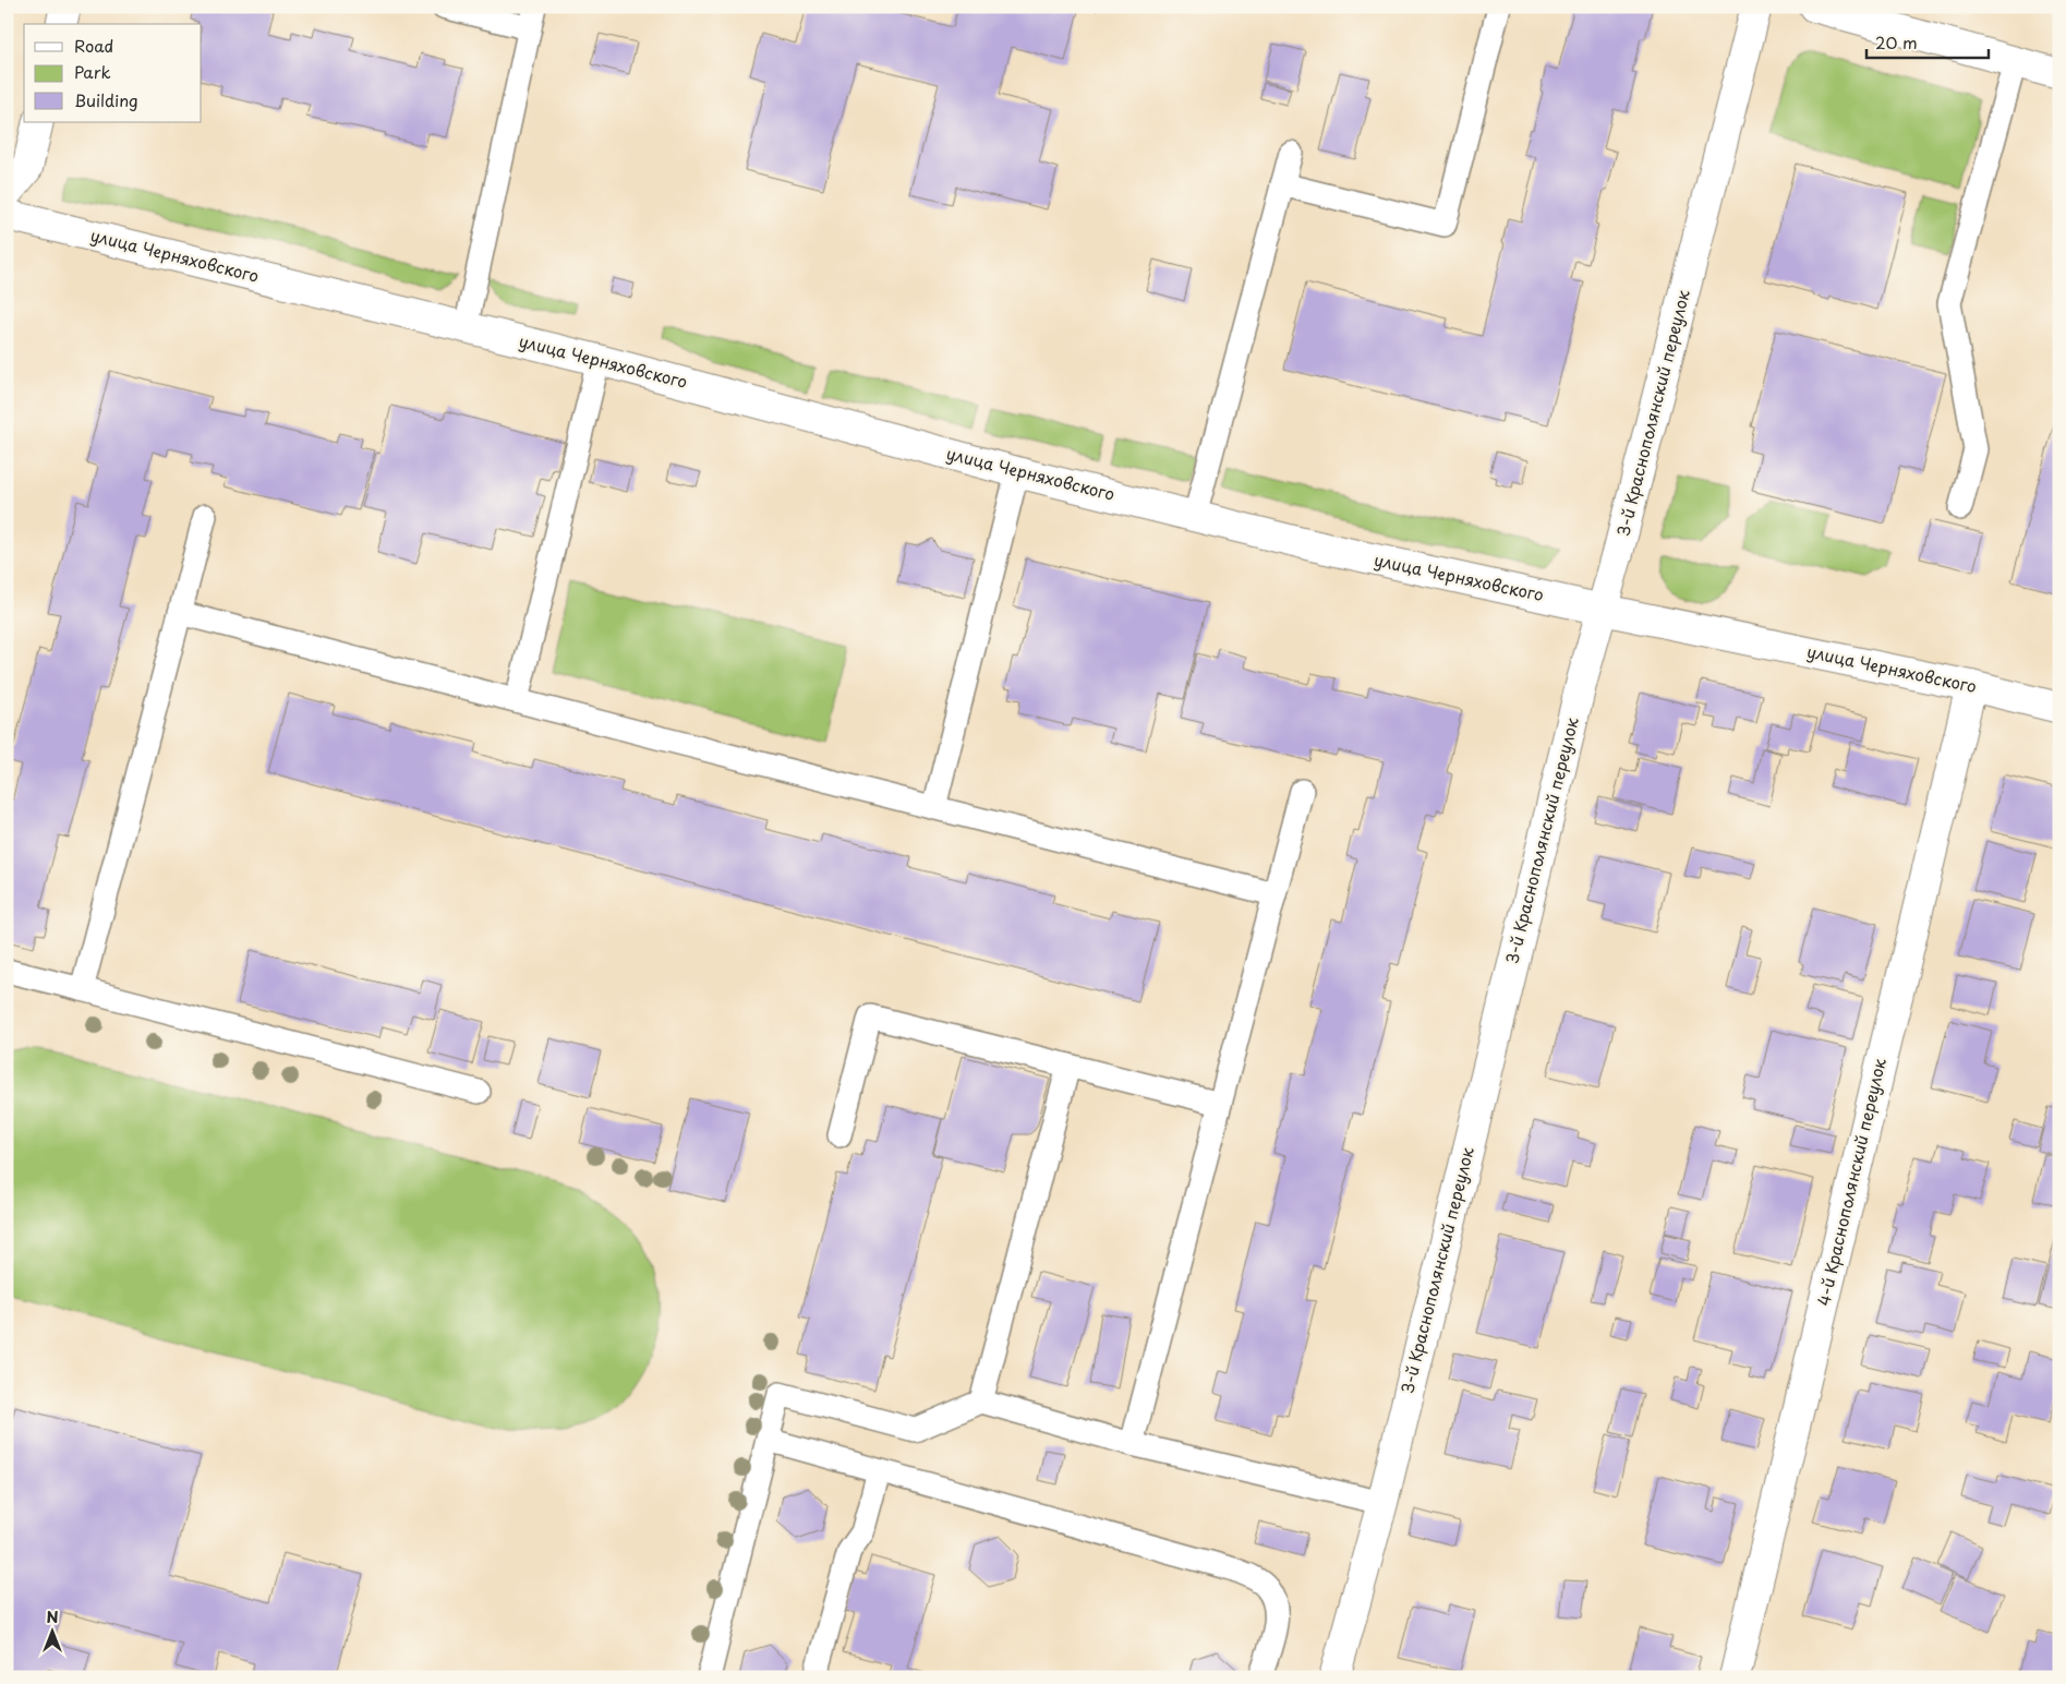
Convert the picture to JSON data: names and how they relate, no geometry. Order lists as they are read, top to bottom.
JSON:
{
  "streets": {
    "street": ["улица Черняховского", "3-й Краснополянский переулок", "4-й Краснополянский переулок"]
  },
  "crossings": [
    ["улица Черняховского", "3-й Краснополянский переулок"],
    ["улица Черняховского", "4-й Краснополянский переулок"]
  ],
  "legend": ["Road", "Park", "Building"],
  "scale_bar": "20 m",
  "north": "top"
}
